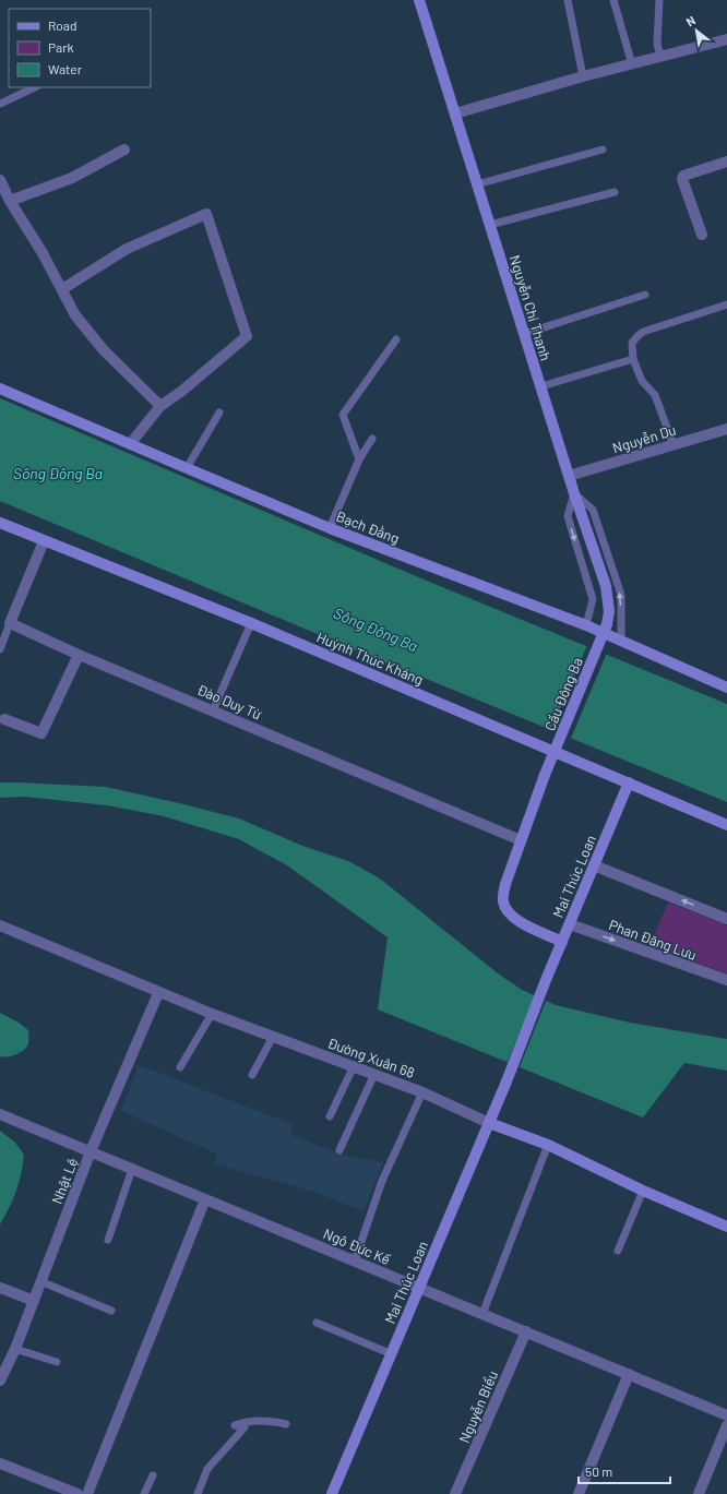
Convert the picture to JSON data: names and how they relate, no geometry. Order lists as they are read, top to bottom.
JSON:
{
  "streets": {
    "street": [
      "Nguyễn Chí Thanh",
      "Nguyễn Du",
      "Bạch Đằng",
      "Huỳnh Thúc Kháng",
      "Cầu Đông Ba",
      "Đào Duy Từ",
      "Mai Thúc Loan",
      "Phan Đăng Lưu",
      "Đường Xuân 68",
      "Nhật Lệ",
      "Ngô Đức Kế",
      "Nguyễn Biểu"
    ]
  },
  "crossings": [
    ["Nguyễn Chí Thanh", "Nguyễn Du"],
    ["Nguyễn Chí Thanh", "Cầu Đông Ba"],
    ["Huỳnh Thúc Kháng", "Mai Thúc Loan"],
    ["Cầu Đông Ba", "Đào Duy Từ"],
    ["Mai Thúc Loan", "Phan Đăng Lưu"],
    ["Mai Thúc Loan", "Đường Xuân 68"],
    ["Mai Thúc Loan", "Ngô Đức Kế"],
    ["Đường Xuân 68", "Nhật Lệ"],
    ["Nhật Lệ", "Ngô Đức Kế"],
    ["Ngô Đức Kế", "Nguyễn Biểu"]
  ],
  "water": ["Sông Đông Ba"],
  "legend": ["Road", "Park", "Water"],
  "scale_bar": "50 m",
  "north": "top left"
}
